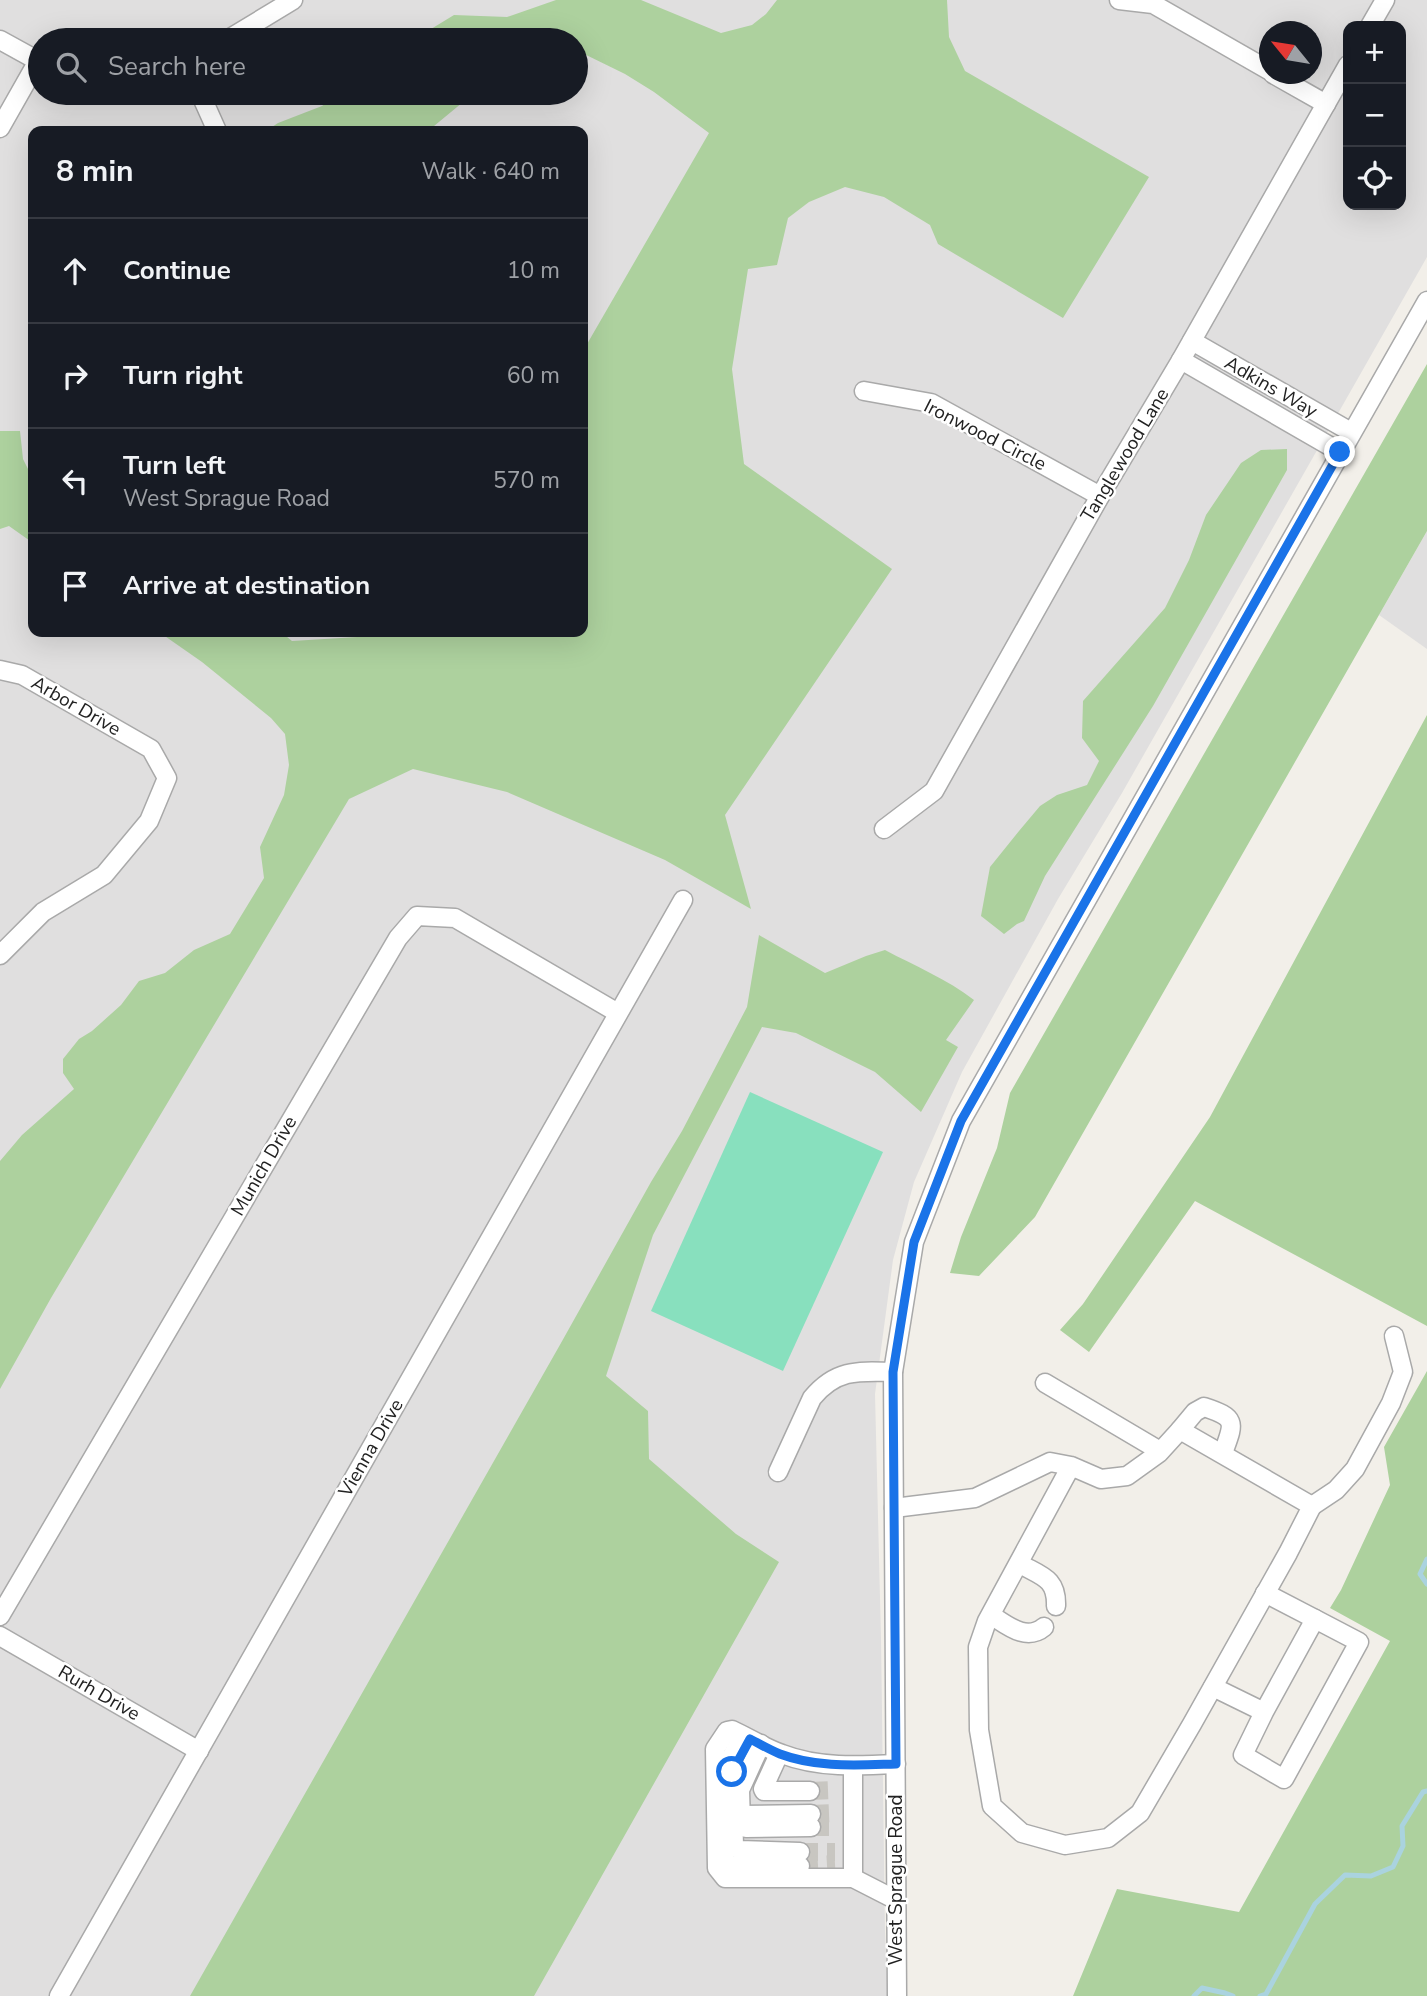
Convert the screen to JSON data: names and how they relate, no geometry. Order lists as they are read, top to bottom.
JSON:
{
  "streets": {
    "street": [
      "Adkins Way",
      "Ironwood Circle",
      "Tanglewood Lane",
      "Arbor Drive",
      "Munich Drive",
      "Vienna Drive",
      "Rurh Drive",
      "West Sprague Road"
    ]
  },
  "crossings": [
    ["Adkins Way", "Tanglewood Lane"],
    ["Adkins Way", "West Sprague Road"],
    ["Ironwood Circle", "Tanglewood Lane"],
    ["Munich Drive", "Vienna Drive"],
    ["Vienna Drive", "Rurh Drive"]
  ],
  "north": "top left",
  "page": {
    "map_buttons": ["+", "−"],
    "search": "Search here",
    "heading": ["8 min", "Walk · 640 m"],
    "list": [
      ["Continue", "10 m"],
      ["Turn right", "60 m"],
      ["Turn left", "West Sprague Road", "570 m"],
      "Arrive at destination"
    ]
  }
}
